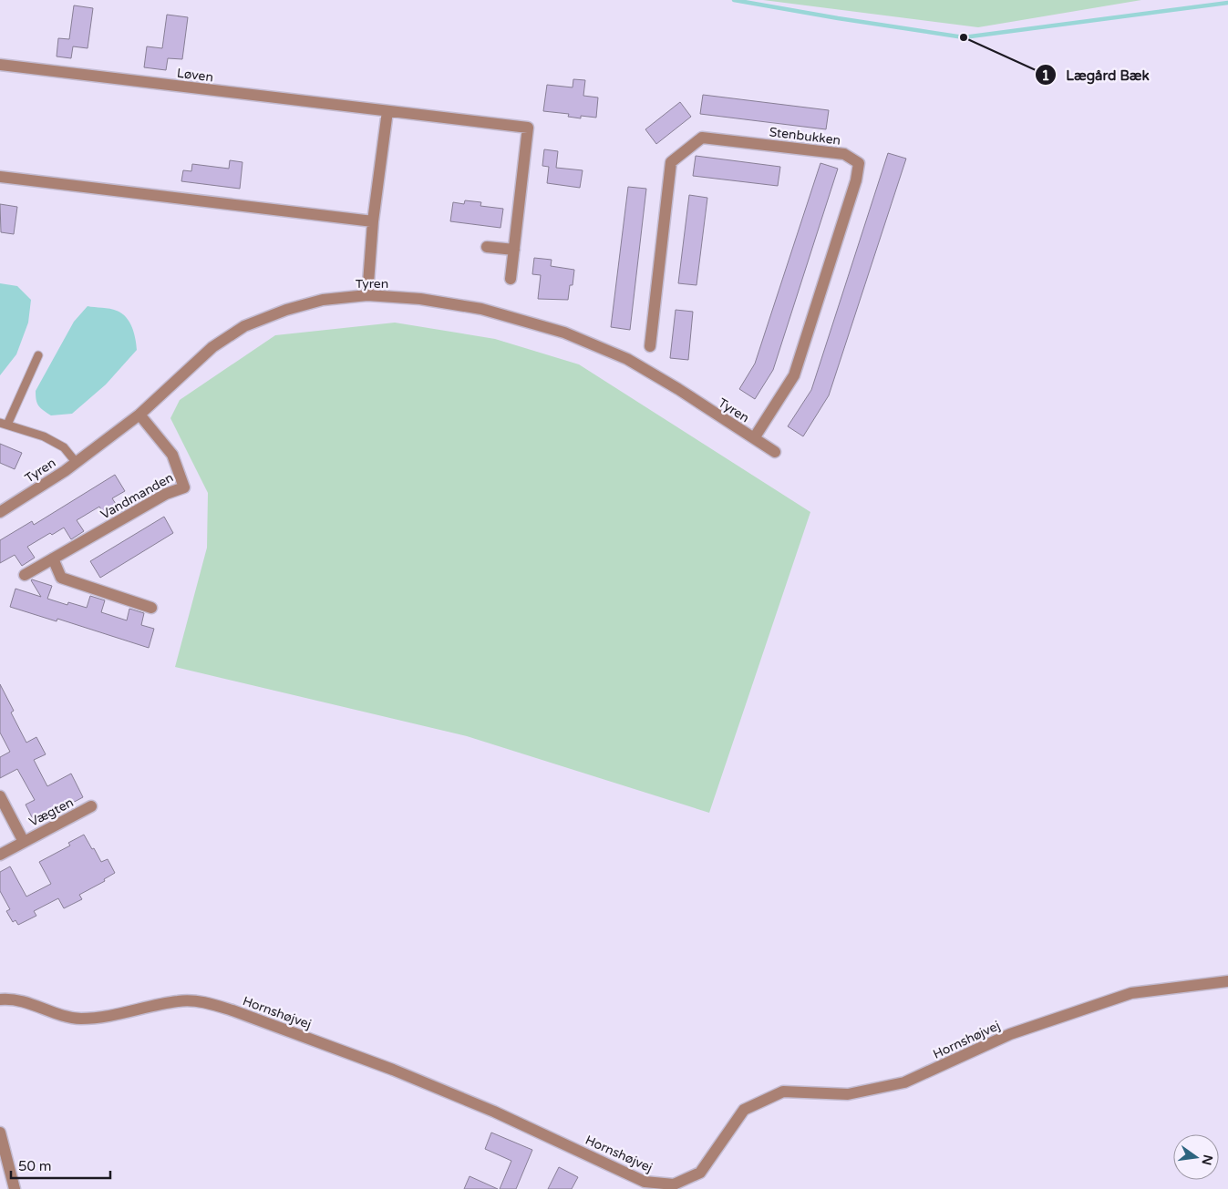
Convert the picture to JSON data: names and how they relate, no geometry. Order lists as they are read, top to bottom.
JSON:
{
  "streets": {
    "street": [
      "Løven",
      "Stenbukken",
      "Tyren",
      "Vandmanden",
      "Vægten",
      "Hornshøjvej"
    ]
  },
  "crossings": [
    ["Stenbukken", "Tyren"],
    ["Tyren", "Vandmanden"]
  ],
  "places": ["Lægård Bæk"],
  "scale_bar": "50 m",
  "north": "right"
}
